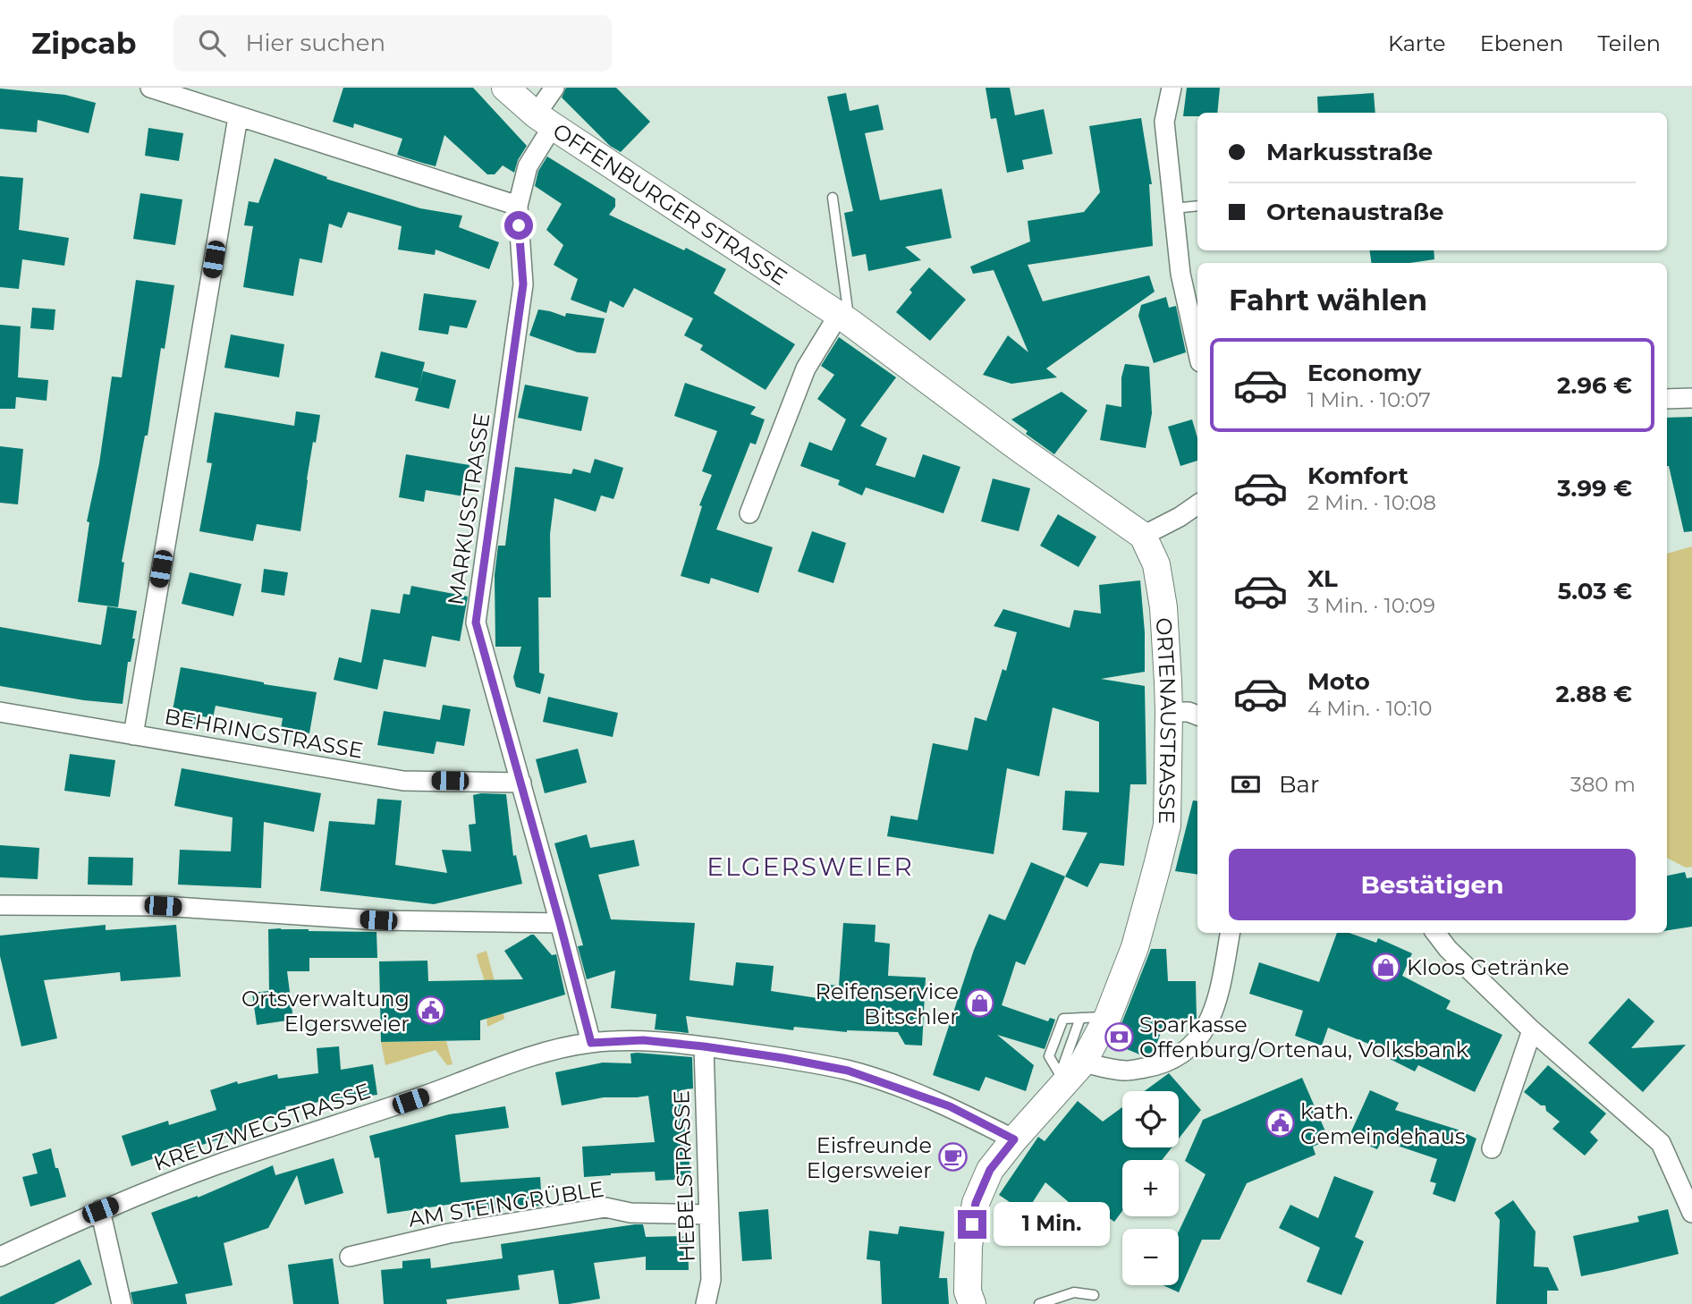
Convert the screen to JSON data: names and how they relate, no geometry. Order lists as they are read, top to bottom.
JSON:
{
  "streets": {
    "street": [
      "OFFENBURGER STRASSE",
      "MARKUSSTRASSE",
      "ORTENAUSTRASSE",
      "BEHRINGSTRASSE",
      "KREUZWEGSTRASSE",
      "HEBELSTRASSE",
      "AM STEINGRÜBLE"
    ]
  },
  "crossings": [
    ["OFFENBURGER STRASSE", "MARKUSSTRASSE"],
    ["OFFENBURGER STRASSE", "ORTENAUSTRASSE"],
    ["MARKUSSTRASSE", "BEHRINGSTRASSE"],
    ["MARKUSSTRASSE", "KREUZWEGSTRASSE"],
    ["ORTENAUSTRASSE", "KREUZWEGSTRASSE"],
    ["KREUZWEGSTRASSE", "HEBELSTRASSE"],
    ["HEBELSTRASSE", "AM STEINGRÜBLE"]
  ],
  "districts": ["ELGERSWEIER"],
  "places": {
    "shop": ["Kloos Getränke", "Reifenservice Bitschler"],
    "public building": ["Ortsverwaltung Elgersweier", "kath. Gemeindehaus"],
    "bank": ["Sparkasse Offenburg/Ortenau, Volksbank"],
    "cafe": ["Eisfreunde Elgersweier"]
  },
  "page": {
    "header": "Zipcab",
    "search": "Hier suchen",
    "nav": ["Karte", "Ebenen", "Teilen"],
    "banner": ["Markusstraße", "Ortenaustraße"],
    "heading": "Fahrt wählen",
    "list": [
      {
        "name": "Economy",
        "note": "1 Min. · 10:07",
        "value": "2.96 €"
      },
      {
        "name": "Komfort",
        "note": "2 Min. · 10:08",
        "value": "3.99 €"
      },
      {
        "name": "XL",
        "note": "3 Min. · 10:09",
        "value": "5.03 €"
      },
      {
        "name": "Moto",
        "note": "4 Min. · 10:10",
        "value": "2.88 €"
      }
    ],
    "pay": ["Bar", "380 m"],
    "buttons": "Bestätigen",
    "map_buttons": ["+", "−"],
    "bubble": "1 Min."
  }
}
